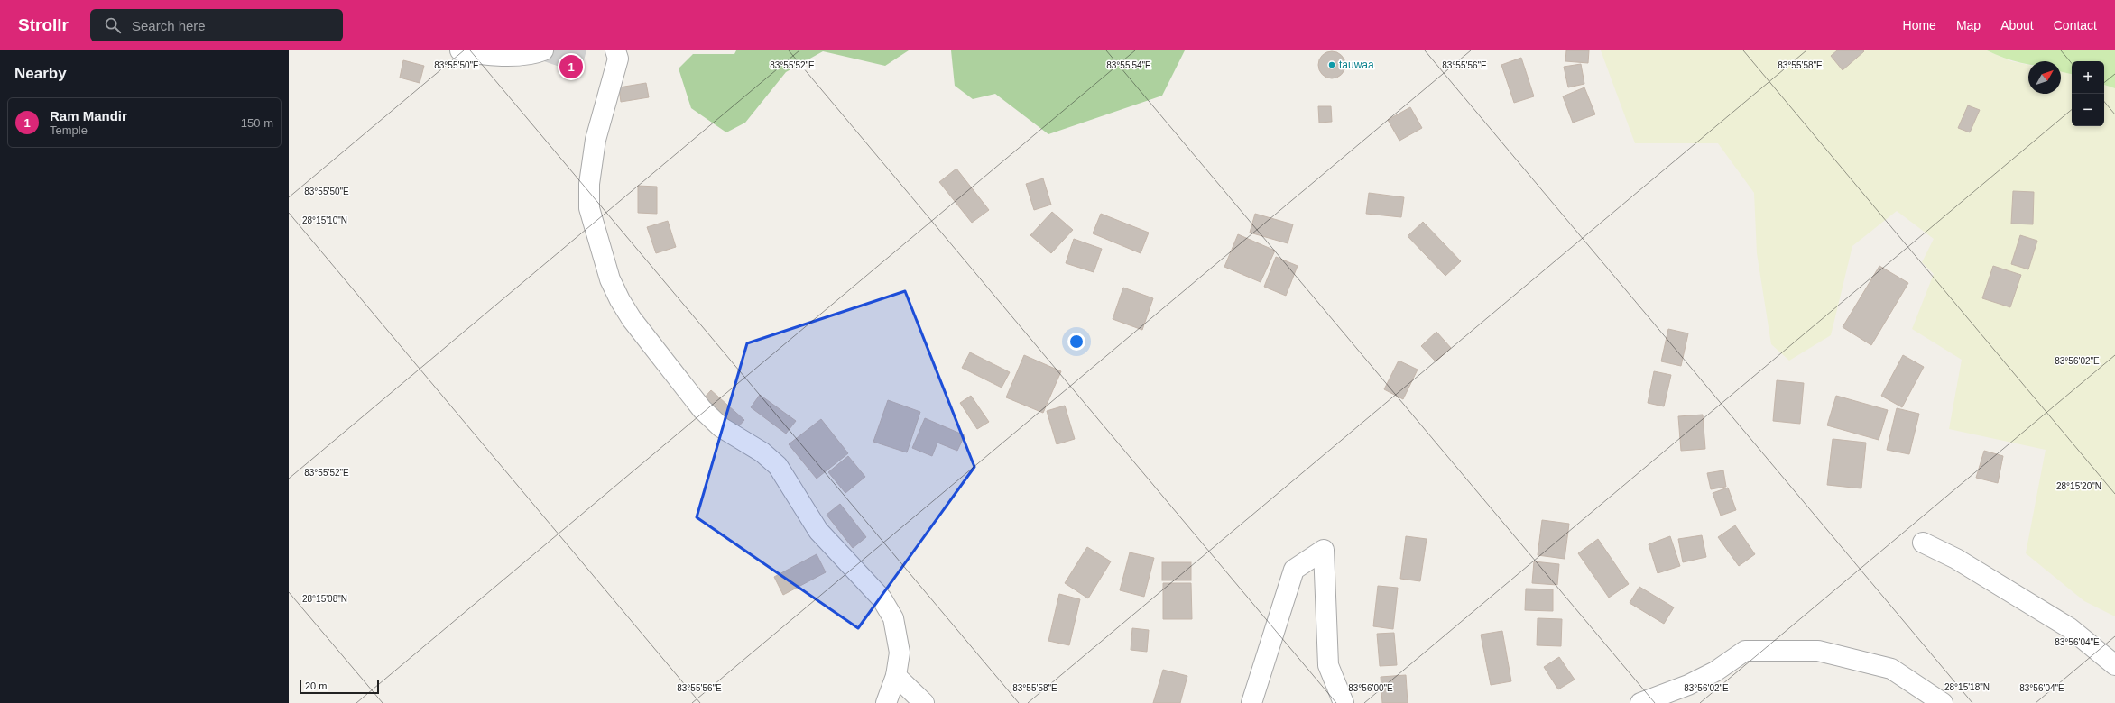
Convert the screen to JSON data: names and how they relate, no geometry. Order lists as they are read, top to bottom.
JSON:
{
  "places": ["tauwaa"],
  "scale_bar": "20 m",
  "north": "top right",
  "page": {
    "header": "Strollr",
    "search": "Search here",
    "nav": [
      "Home",
      "Map",
      "About",
      "Contact"
    ],
    "heading": "Nearby",
    "pins": "1",
    "map_buttons": ["+", "−"],
    "list": [
      {
        "mark": "1",
        "name": "Ram Mandir",
        "note": "Temple",
        "value": "150 m"
      }
    ],
    "scale": "20 m"
  },
  "coordinates": [
    "83°55'50\"E",
    "83°55'52\"E",
    "83°55'56\"E",
    "83°55'58\"E",
    "83°55'54\"E",
    "28°15'10\"N",
    "83°56'02\"E",
    "28°15'20\"N",
    "28°15'08\"N",
    "83°56'04\"E",
    "28°15'18\"N",
    "83°56'00\"E"
  ]
}
